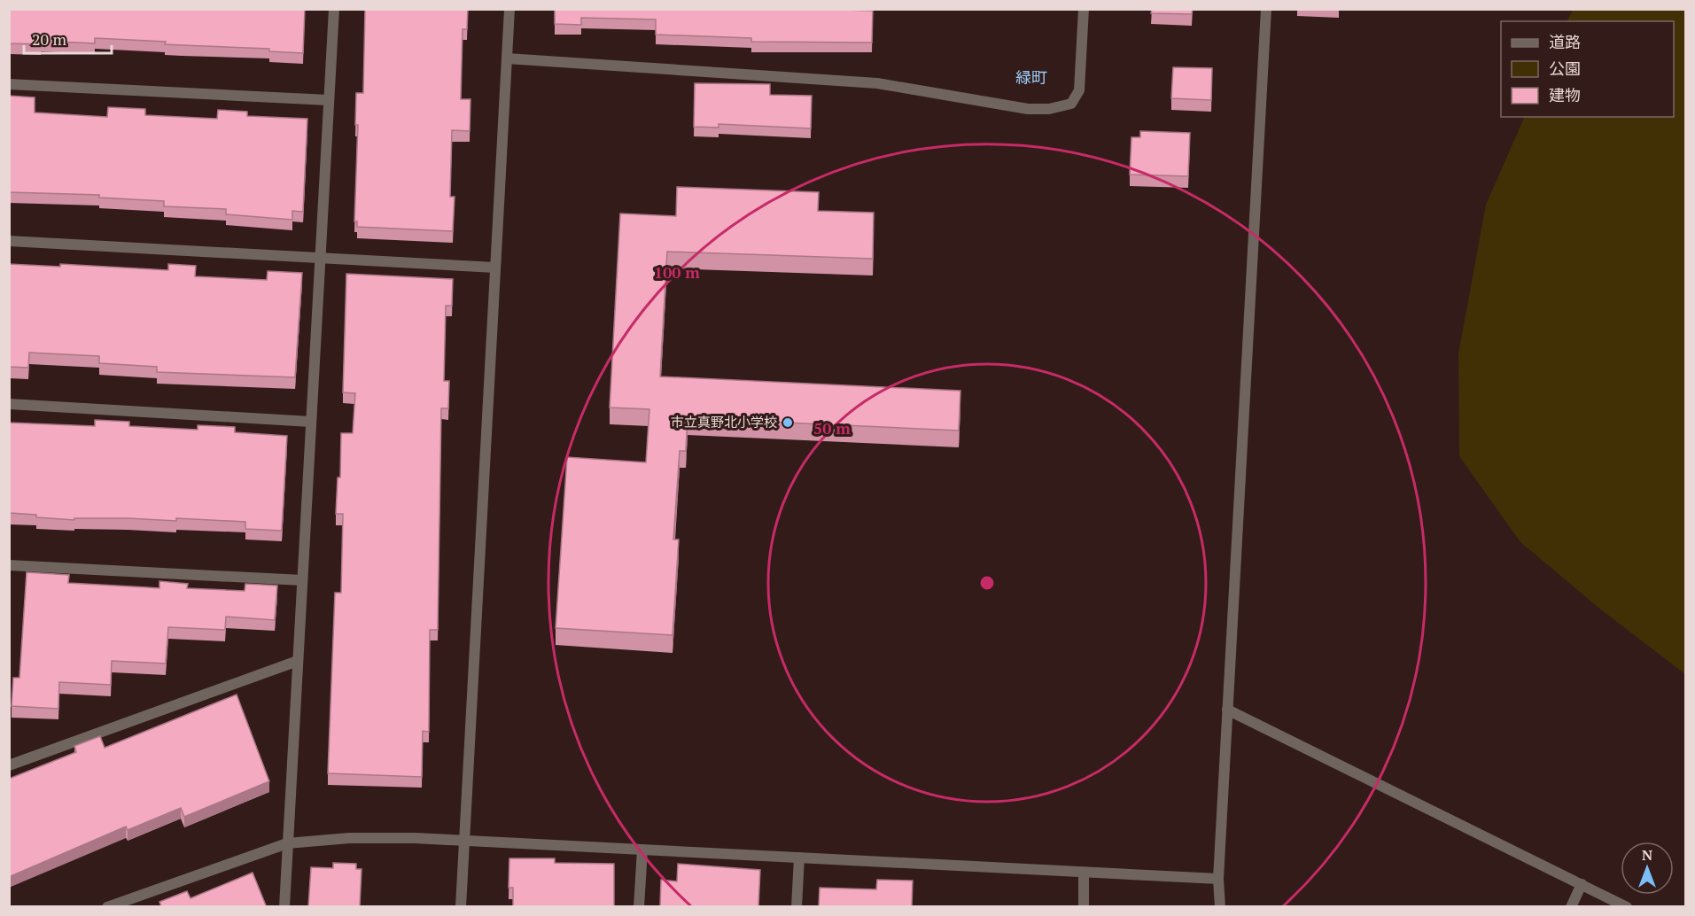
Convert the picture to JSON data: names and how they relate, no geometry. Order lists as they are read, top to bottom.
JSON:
{
  "districts": ["緑町"],
  "places": ["市立真野北小学校"],
  "legend": ["道路", "公園", "建物"],
  "scale_bar": "20 m",
  "north": "top",
  "rings": ["100 m", "50 m"]
}
